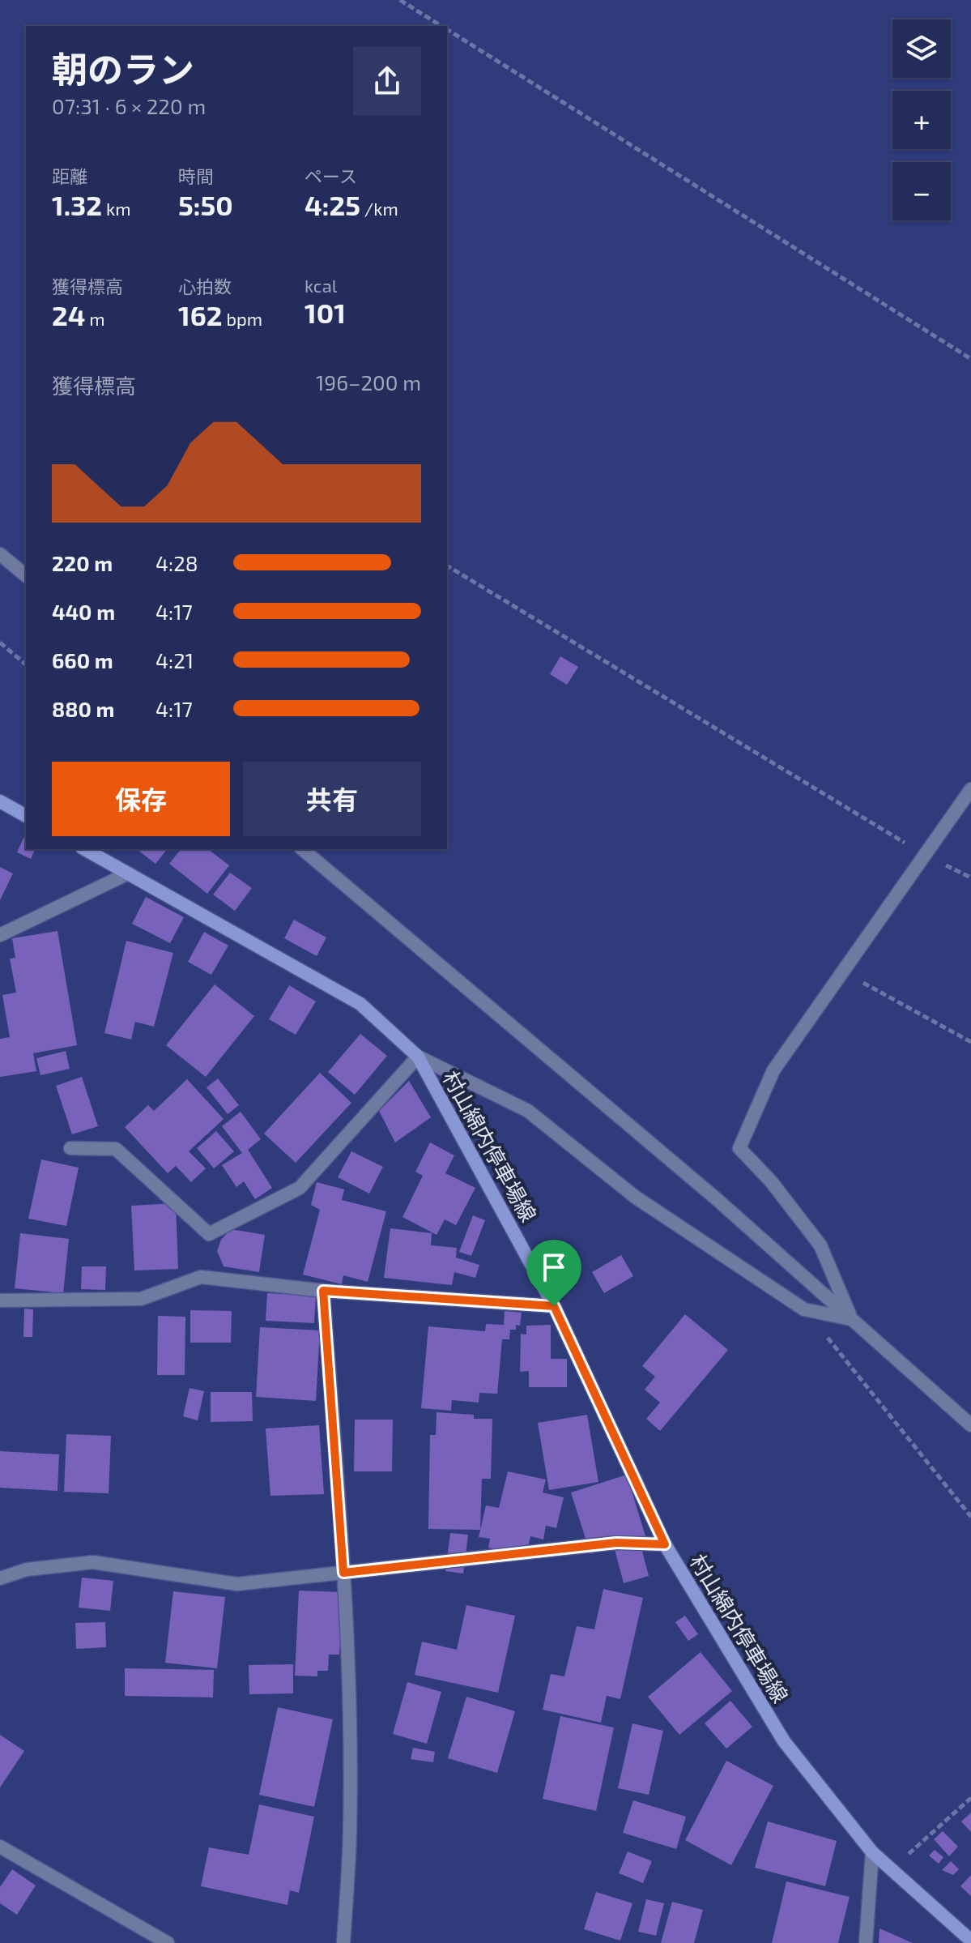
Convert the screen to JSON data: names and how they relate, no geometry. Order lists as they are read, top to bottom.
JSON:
{
  "streets": {
    "main road": ["村山綿内停車場線"]
  },
  "page": {
    "map_buttons": ["+", "−"],
    "heading": ["朝のラン", "07:31 · 6 × 220 m"],
    "stats": [
      ["距離", "1.32 km"],
      ["時間", "5:50"],
      ["ペース", "4:25 /km"],
      ["獲得標高", "24 m"],
      ["心拍数", "162 bpm"],
      ["kcal", "101"]
    ],
    "chart": ["獲得標高", "196–200 m"],
    "list": [
      {
        "name": "220 m",
        "note": "4:28"
      },
      {
        "name": "440 m",
        "note": "4:17"
      },
      {
        "name": "660 m",
        "note": "4:21"
      },
      {
        "name": "880 m",
        "note": "4:17"
      }
    ],
    "buttons": ["保存", "共有"]
  }
}
